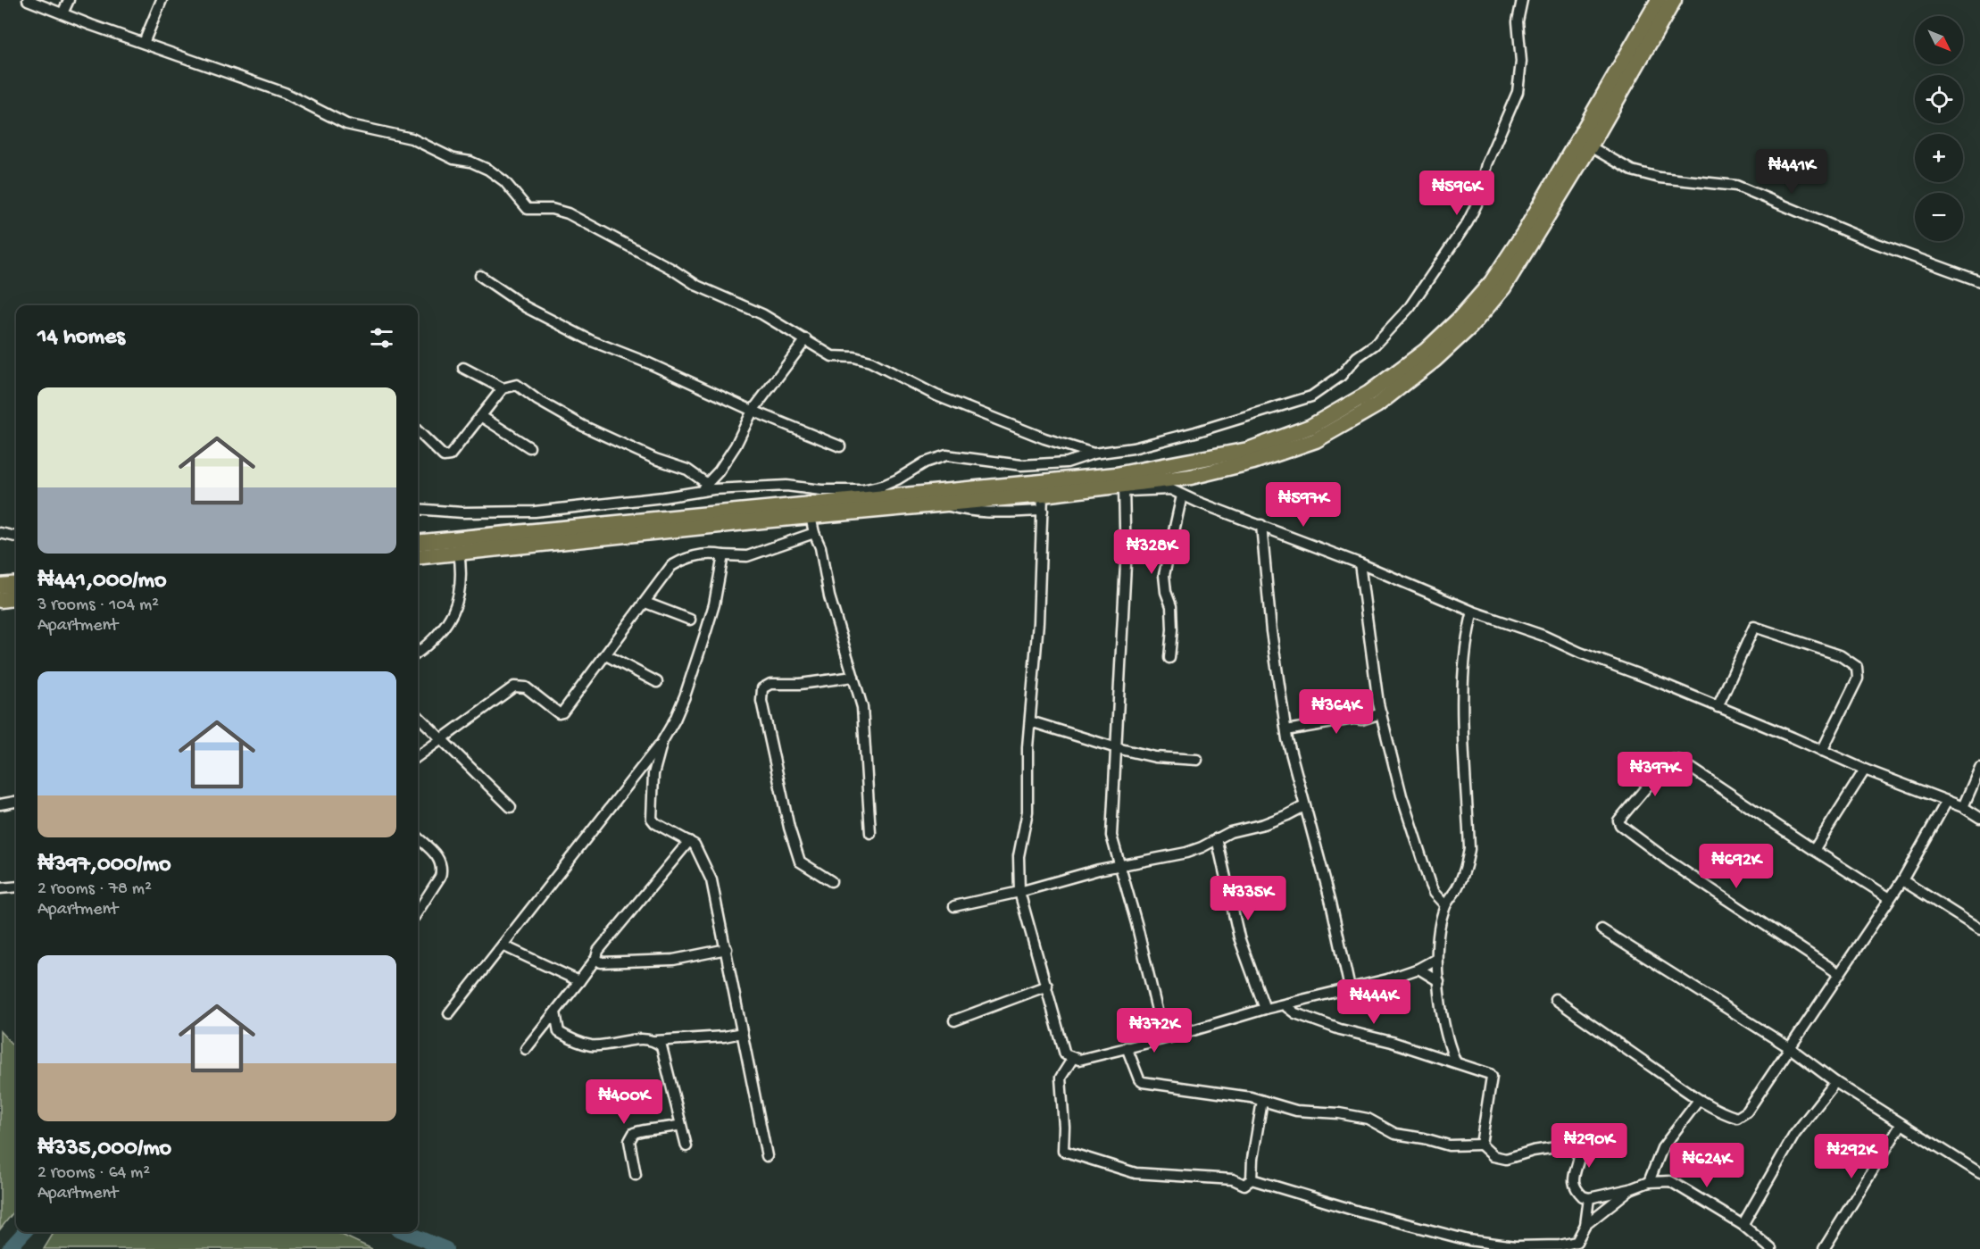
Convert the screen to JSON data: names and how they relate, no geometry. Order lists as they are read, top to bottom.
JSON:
{
  "north": "bottom right",
  "page": {
    "map_buttons": ["+", "−"],
    "price": [
      "₦441K",
      "₦596K",
      "₦597K",
      "₦328K",
      "₦364K",
      "₦397K",
      "₦692K",
      "₦335K",
      "₦444K",
      "₦372K",
      "₦400K",
      "₦290K",
      "₦292K",
      "₦624K"
    ],
    "heading": "14 homes",
    "list": [
      {
        "name": "₦441,000/mo",
        "note": "3 rooms · 104 m² · Apartment"
      },
      {
        "name": "₦397,000/mo",
        "note": "2 rooms · 78 m² · Apartment"
      },
      {
        "name": "₦335,000/mo",
        "note": "2 rooms · 64 m² · Apartment"
      }
    ]
  }
}
